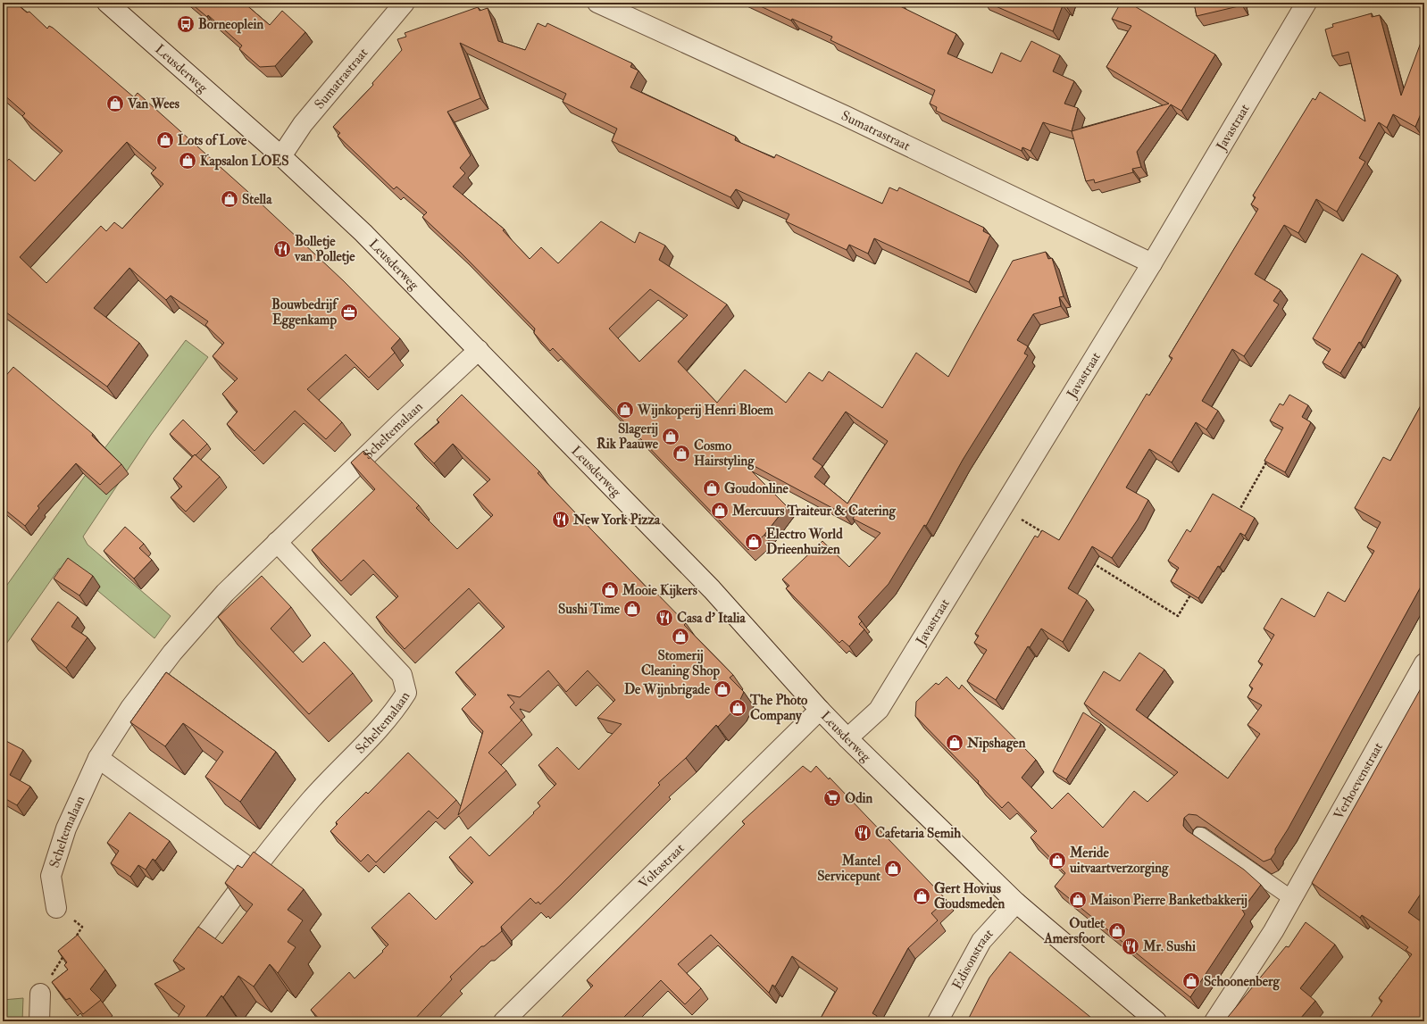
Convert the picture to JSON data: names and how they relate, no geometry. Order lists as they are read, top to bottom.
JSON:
{
  "streets": {
    "street": [
      "Leusderweg",
      "Sumatrastraat",
      "Javastraat",
      "Scheltemalaan",
      "Verhoevenstraat",
      "Voltastraat",
      "Edisonstraat"
    ]
  },
  "crossings": [
    ["Leusderweg", "Sumatrastraat"],
    ["Leusderweg", "Javastraat"],
    ["Leusderweg", "Scheltemalaan"],
    ["Leusderweg", "Voltastraat"],
    ["Leusderweg", "Edisonstraat"],
    ["Sumatrastraat", "Javastraat"]
  ],
  "places": {
    "bus stop": ["Borneoplein"],
    "shop": [
      "Van Wees",
      "Lots of Love",
      "Kapsalon LOES",
      "Stella",
      "Wijnkoperij Henri Bloem",
      "Slagerij Rik Paauwe",
      "Cosmo Hairstyling",
      "Goudonline",
      "Mercuurs Traiteur & Catering",
      "Electro World Drieenhuizen",
      "Mooie Kijkers",
      "Sushi Time",
      "Stomerij Cleaning Shop",
      "De Wijnbrigade",
      "The Photo Company",
      "Nipshagen",
      "Meride uitvaartverzorging",
      "Mantel Servicepunt",
      "Gert Hovius Goudsmeden",
      "Maison Pierre Banketbakkerij",
      "Outlet Amersfoort",
      "Schoonenberg"
    ],
    "restaurant": [
      "Bolletje van Polletje",
      "New York Pizza",
      "Casa d' Italia",
      "Cafetaria Semih",
      "Mr. Sushi"
    ],
    "office": ["Bouwbedrijf Eggenkamp"],
    "supermarket": ["Odin"]
  }
}
